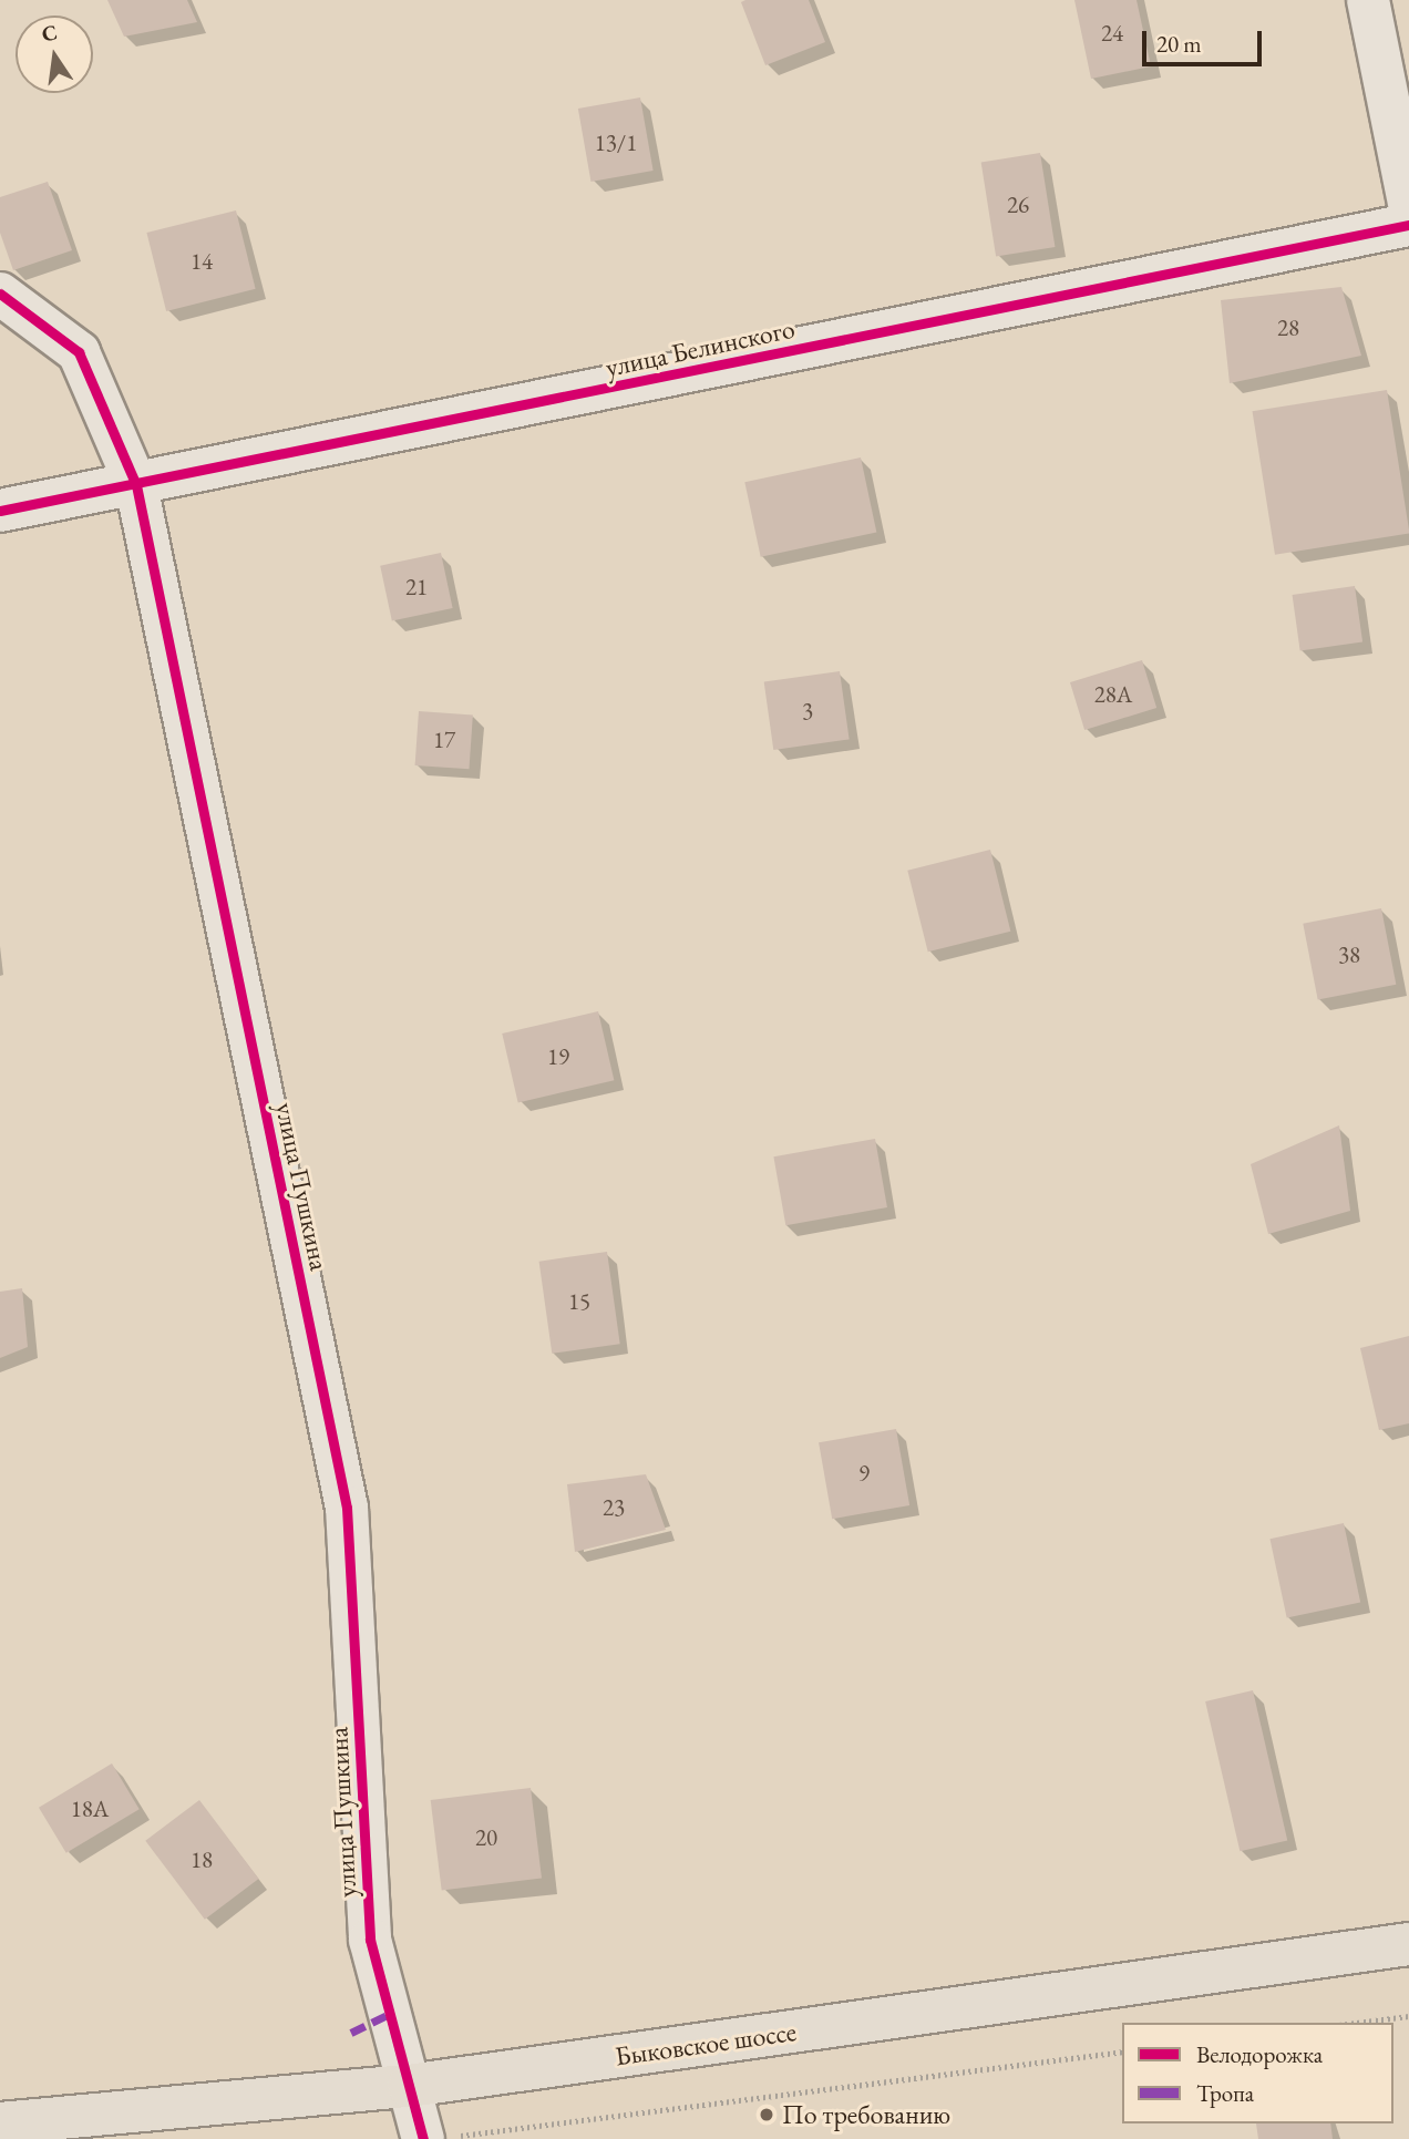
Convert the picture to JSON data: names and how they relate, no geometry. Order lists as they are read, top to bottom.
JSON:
{
  "streets": {
    "main road": ["Быковское шоссе"],
    "street": ["улица Белинского", "улица Пушкина"]
  },
  "crossings": [
    ["улица Белинского", "улица Пушкина"],
    ["улица Пушкина", "Быковское шоссе"]
  ],
  "places": ["По требованию"],
  "house_numbers": [
    "24",
    "13/1",
    "26",
    "14",
    "28",
    "21",
    "28А",
    "3",
    "17",
    "38",
    "19",
    "15",
    "9",
    "23",
    "18А",
    "20",
    "18"
  ],
  "legend": ["Велодорожка", "Тропа"],
  "scale_bar": "20 m",
  "north": "top"
}
